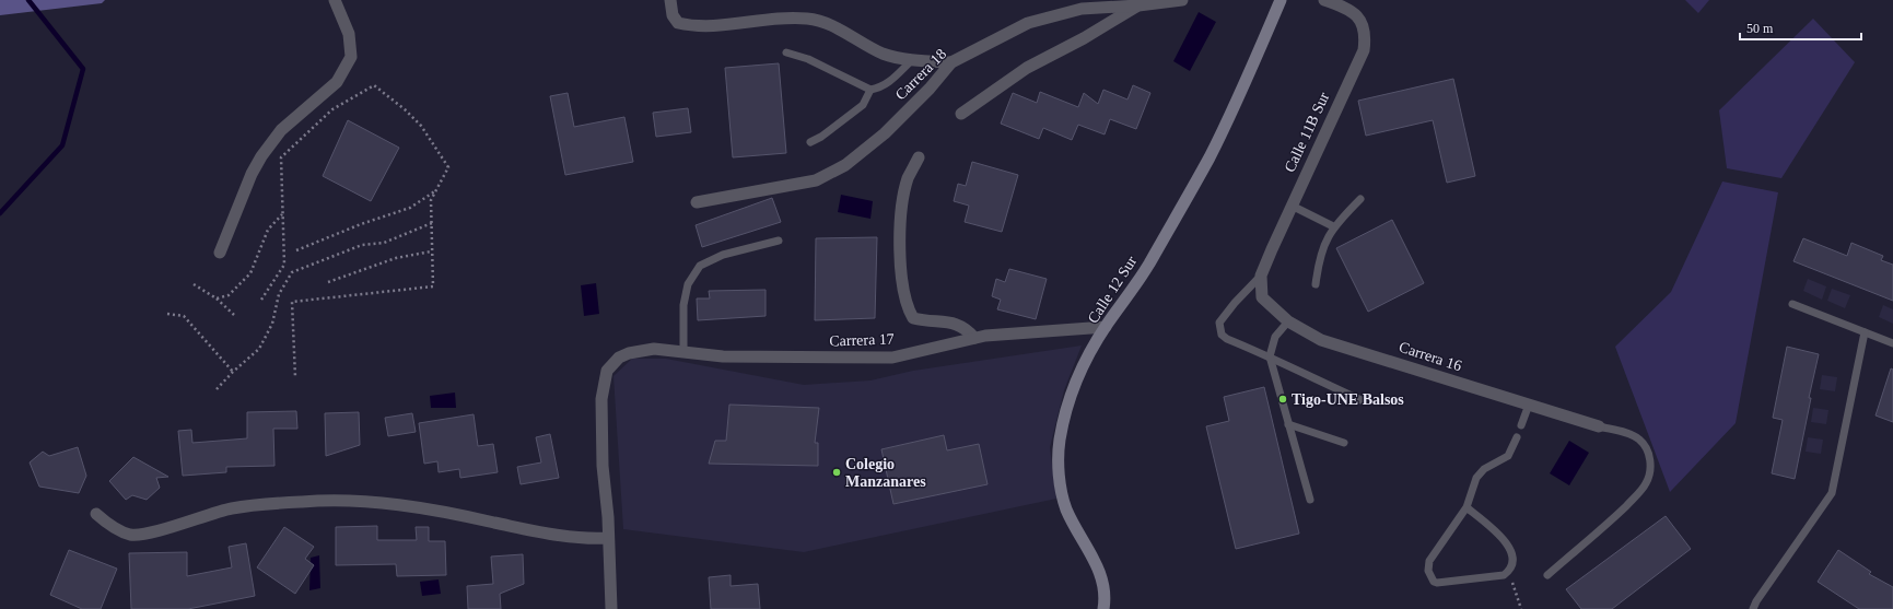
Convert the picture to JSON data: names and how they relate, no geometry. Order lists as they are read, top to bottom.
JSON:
{
  "streets": {
    "main road": ["Calle 12 Sur"],
    "street": [
      "Carrera 18",
      "Calle 11B Sur",
      "Carrera 17",
      "Carrera 16"
    ]
  },
  "crossings": [
    ["Calle 11B Sur", "Carrera 16"],
    ["Calle 12 Sur", "Carrera 17"]
  ],
  "places": ["Tigo-UNE Balsos", "Colegio Manzanares"],
  "scale_bar": "50 m"
}
